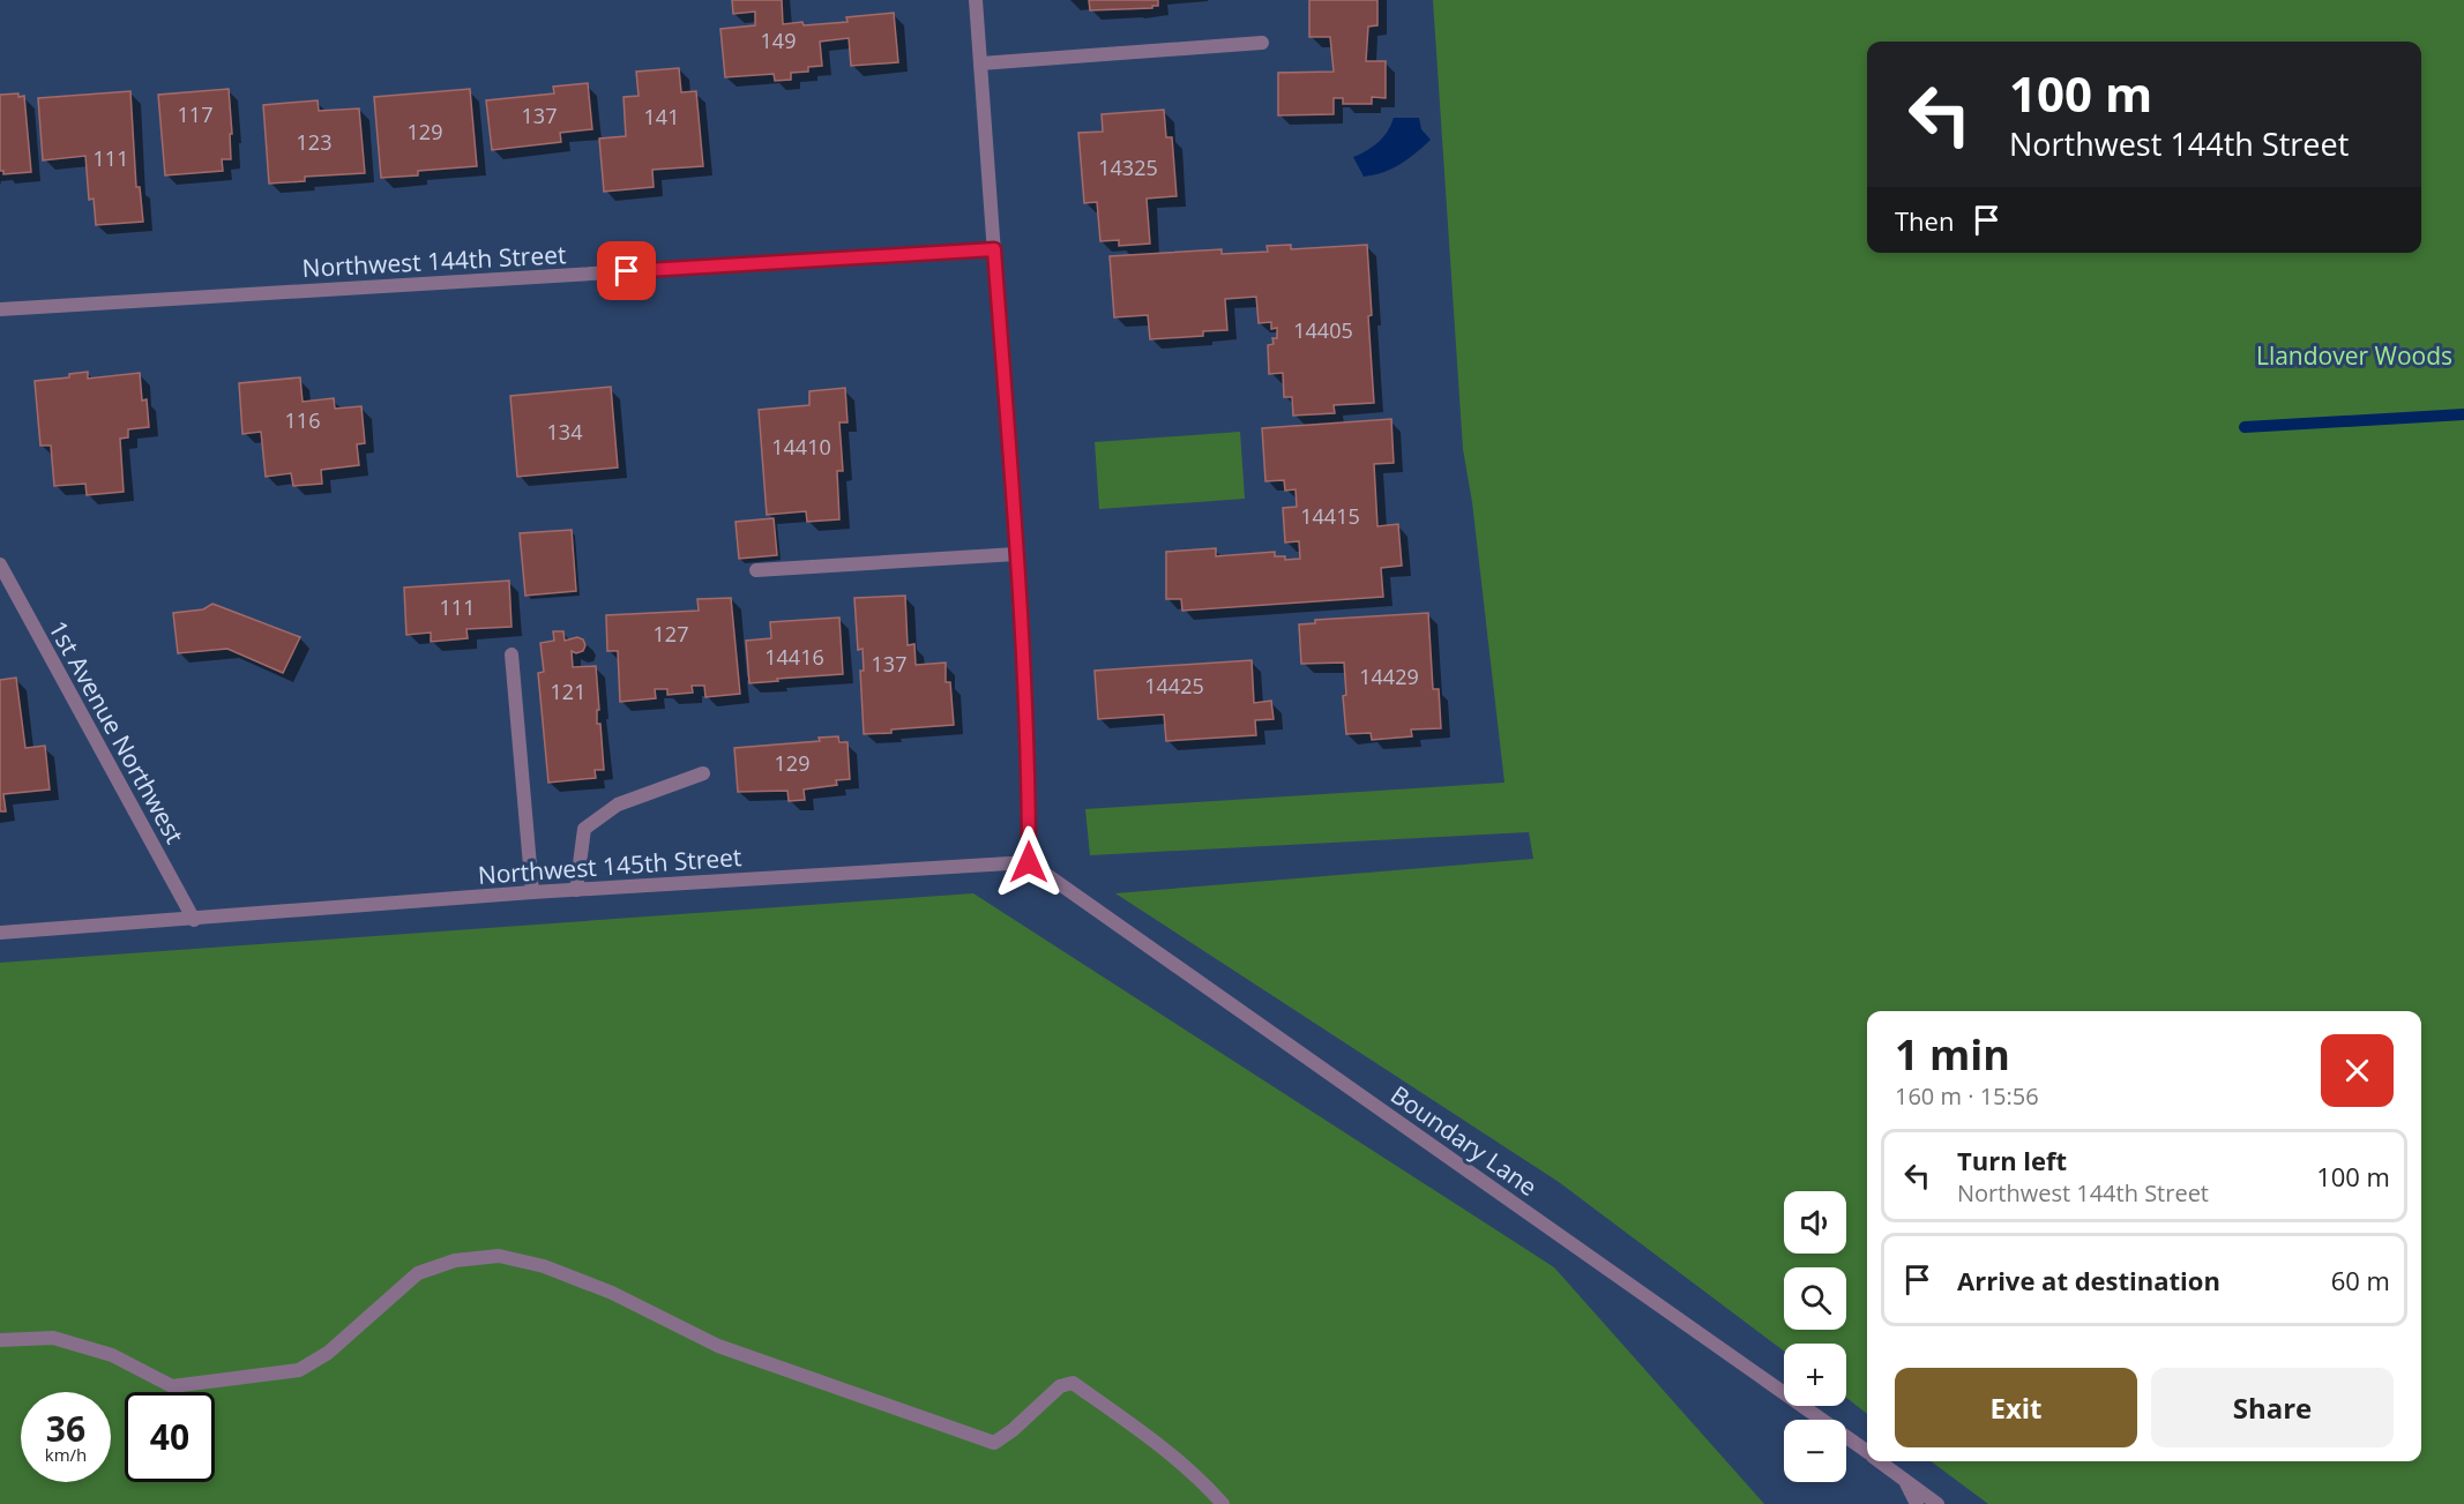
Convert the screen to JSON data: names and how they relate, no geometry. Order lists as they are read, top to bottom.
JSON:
{
  "streets": {
    "street": [
      "Northwest 144th Street",
      "1st Avenue Northwest",
      "Northwest 145th Street",
      "Boundary Lane"
    ]
  },
  "crossings": [
    ["1st Avenue Northwest", "Northwest 145th Street"],
    ["Northwest 145th Street", "Boundary Lane"]
  ],
  "parks": ["Llandover Woods"],
  "house_numbers": [
    "149",
    "117",
    "137",
    "141",
    "129",
    "123",
    "111",
    "14325",
    "14405",
    "116",
    "134",
    "14410",
    "14415",
    "111",
    "127",
    "14416",
    "137",
    "14429",
    "14425",
    "121",
    "129"
  ],
  "page": {
    "turn": ["100 m", "Northwest 144th Street"],
    "then": "Then",
    "heading": ["1 min", "160 m · 15:56"],
    "list": [
      {
        "name": "Turn left",
        "note": "Northwest 144th Street",
        "value": "100 m"
      },
      {
        "name": "Arrive at destination",
        "value": "60 m"
      }
    ],
    "map_buttons": ["+", "−"],
    "buttons": ["Exit", "Share"],
    "speed": "36 km/h",
    "limit": "40"
  }
}
